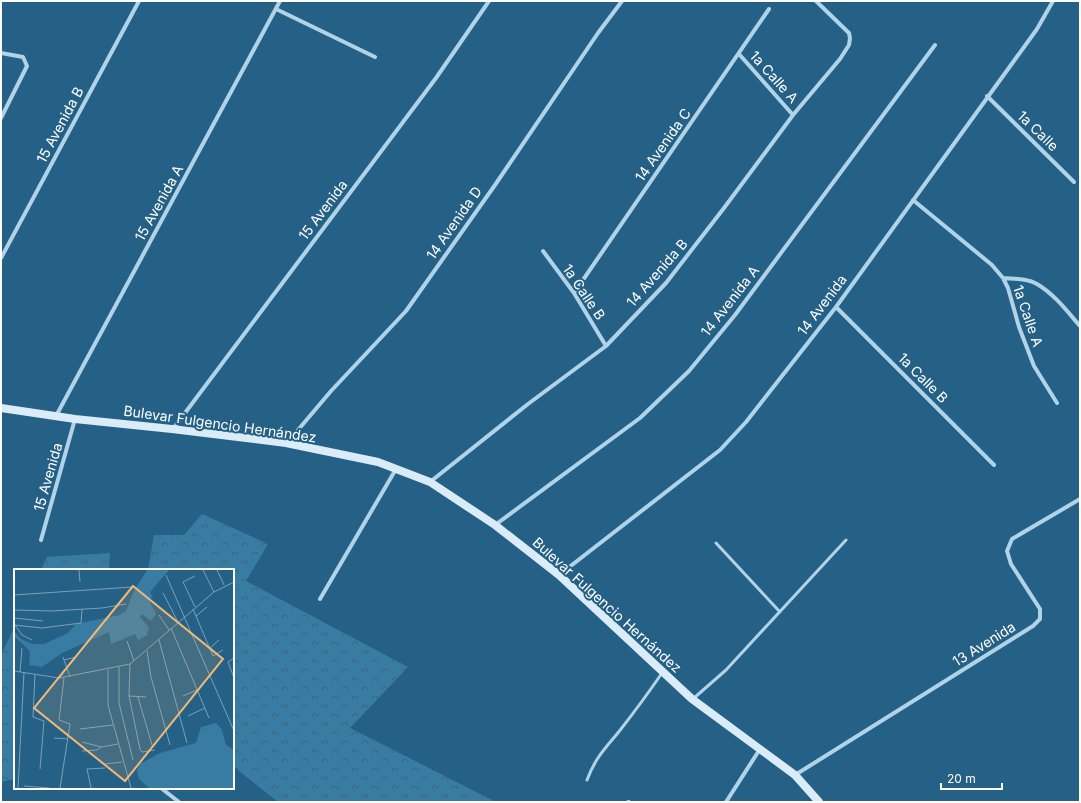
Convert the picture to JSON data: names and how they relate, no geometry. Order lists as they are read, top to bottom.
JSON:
{
  "streets": {
    "street": [
      "1a Calle A",
      "15 Avenida B",
      "1a Calle",
      "14 Avenida C",
      "15 Avenida A",
      "15 Avenida",
      "14 Avenida D",
      "14 Avenida B",
      "1a Calle B",
      "14 Avenida A",
      "14 Avenida",
      "Bulevar Fulgencio Hernández",
      "13 Avenida"
    ]
  },
  "crossings": [
    ["1a Calle A", "14 Avenida C"],
    ["1a Calle A", "14 Avenida B"],
    ["1a Calle A", "14 Avenida"],
    ["1a Calle", "14 Avenida"],
    ["14 Avenida C", "1a Calle B"],
    ["15 Avenida A", "Bulevar Fulgencio Hernández"],
    ["15 Avenida", "Bulevar Fulgencio Hernández"],
    ["14 Avenida D", "Bulevar Fulgencio Hernández"],
    ["14 Avenida B", "1a Calle B"],
    ["14 Avenida B", "Bulevar Fulgencio Hernández"],
    ["1a Calle B", "14 Avenida"],
    ["14 Avenida A", "Bulevar Fulgencio Hernández"],
    ["14 Avenida", "Bulevar Fulgencio Hernández"],
    ["Bulevar Fulgencio Hernández", "13 Avenida"]
  ],
  "scale_bar": "20 m"
}
